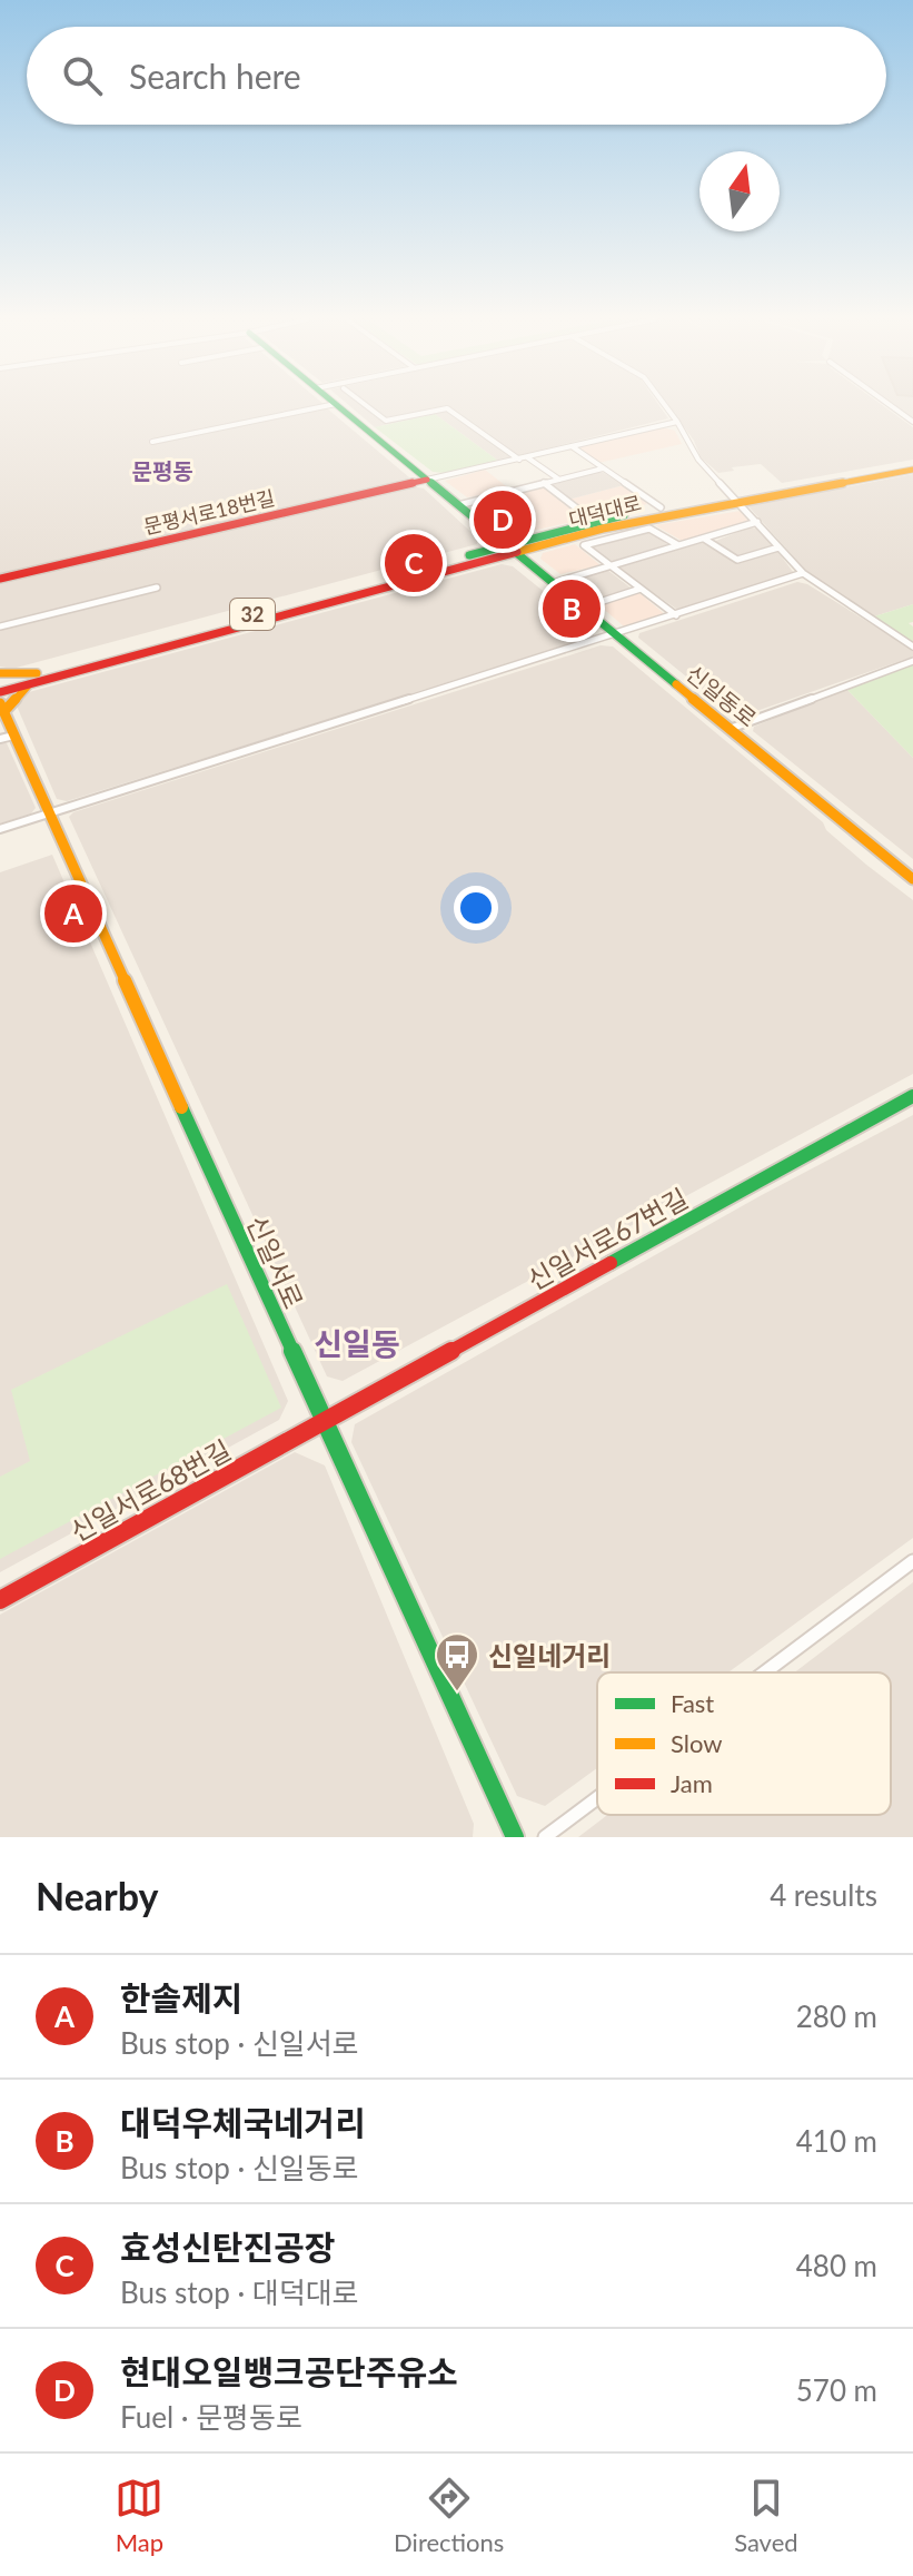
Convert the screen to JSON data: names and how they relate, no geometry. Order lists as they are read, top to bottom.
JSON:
{
  "streets": {
    "main road": [
      "대덕대로",
      "문평서로18번길",
      "32",
      "신일동로",
      "신일서로67번길",
      "신일서로",
      "신일서로68번길"
    ]
  },
  "crossings": [
    ["대덕대로", "신일동로"],
    ["문평서로18번길", "신일동로"],
    ["신일서로67번길", "신일서로"],
    ["신일서로67번길", "신일서로68번길"],
    ["신일서로", "신일서로68번길"]
  ],
  "districts": ["문평동", "신일동"],
  "places": {
    "bus stop": ["신일네거리"]
  },
  "legend": ["Fast", "Slow", "Jam"],
  "north": "top",
  "page": {
    "search": "Search here",
    "pins": [
      "D",
      "C",
      "B",
      "A"
    ],
    "heading": ["Nearby", "4 results"],
    "list": [
      {
        "mark": "A",
        "name": "한솔제지",
        "note": "Bus stop · 신일서로",
        "value": "280 m"
      },
      {
        "mark": "B",
        "name": "대덕우체국네거리",
        "note": "Bus stop · 신일동로",
        "value": "410 m"
      },
      {
        "mark": "C",
        "name": "효성신탄진공장",
        "note": "Bus stop · 대덕대로",
        "value": "480 m"
      },
      {
        "mark": "D",
        "name": "현대오일뱅크공단주유소",
        "note": "Fuel · 문평동로",
        "value": "570 m"
      }
    ],
    "nav": ["Map", "Directions", "Saved"]
  }
}
